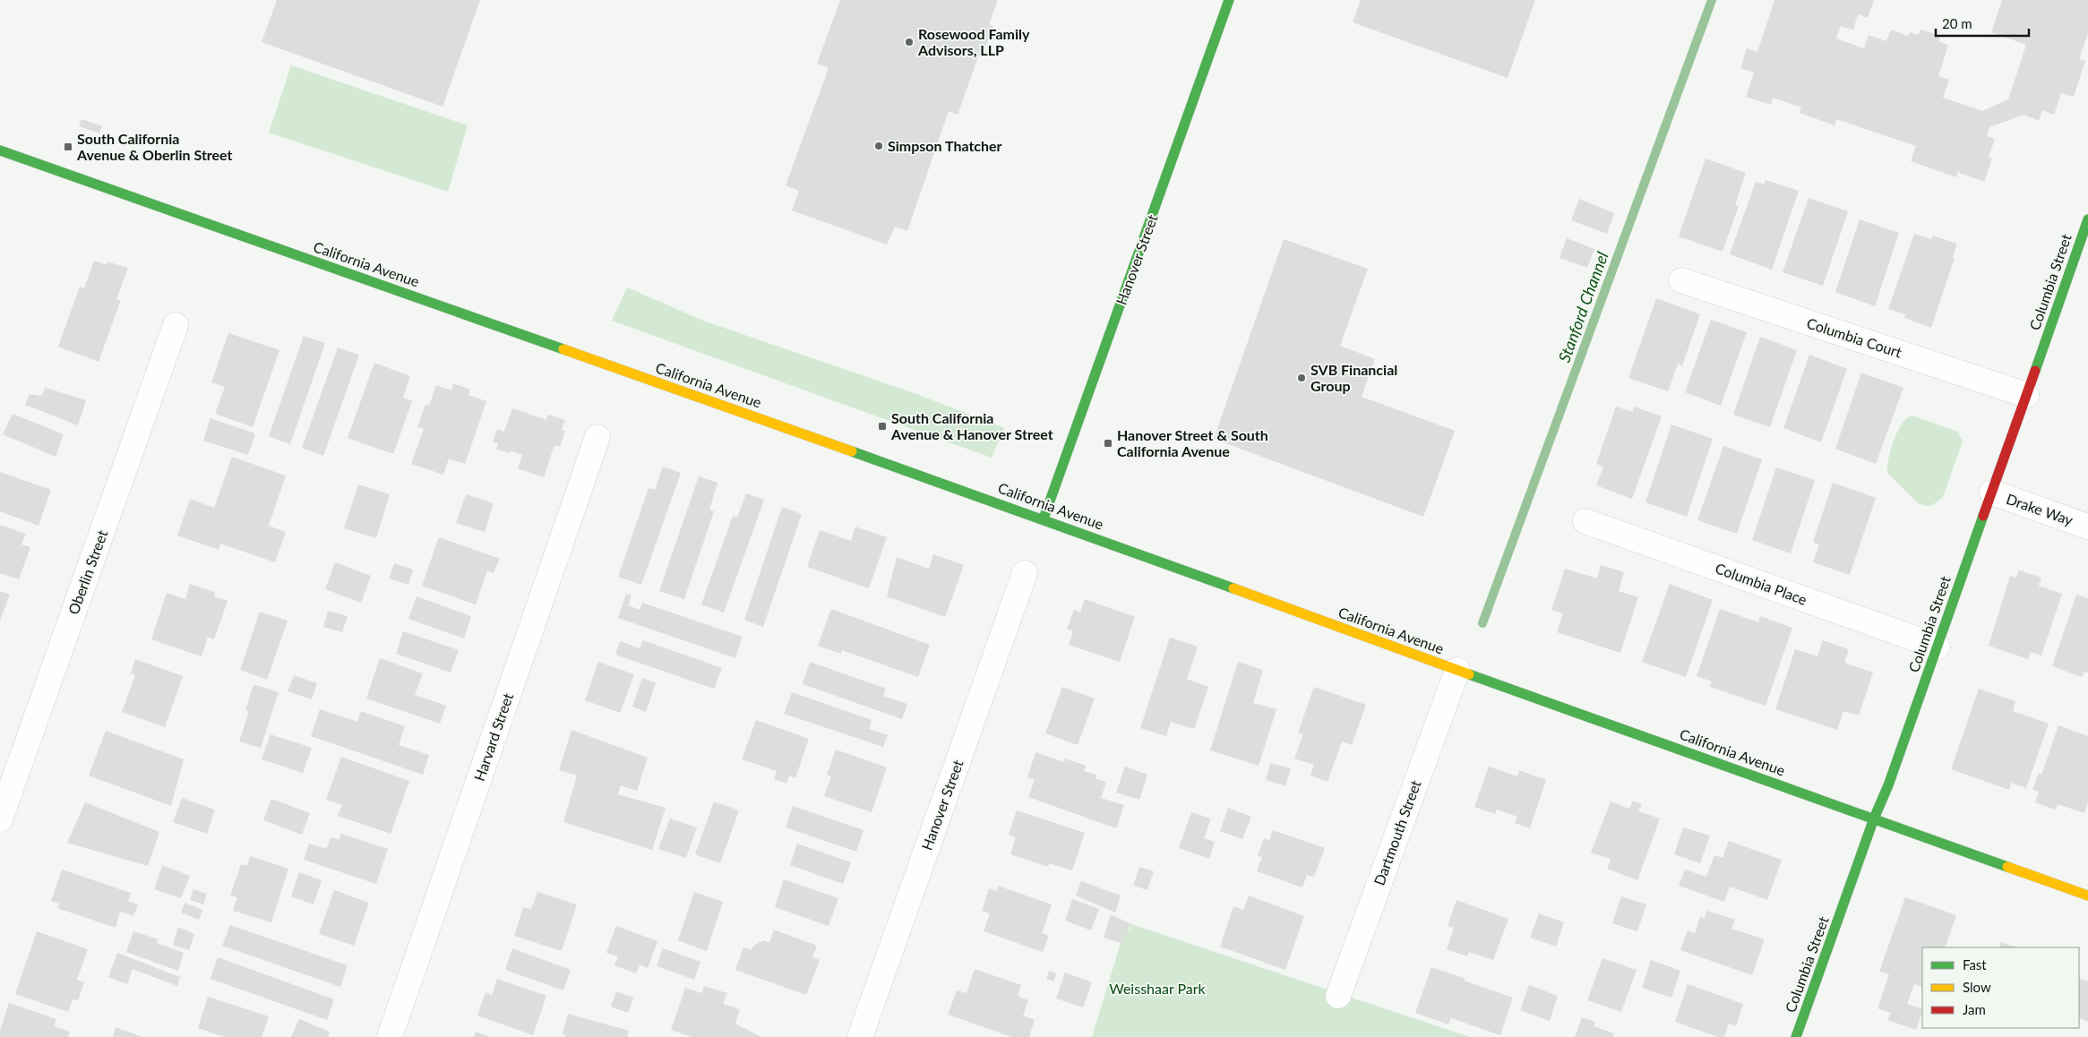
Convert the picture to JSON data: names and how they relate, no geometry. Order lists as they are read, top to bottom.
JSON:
{
  "streets": {
    "street": [
      "Hanover Street",
      "California Avenue",
      "Columbia Street",
      "Columbia Court",
      "Drake Way",
      "Oberlin Street",
      "Columbia Place",
      "Harvard Street",
      "Dartmouth Street"
    ]
  },
  "crossings": [
    ["Hanover Street", "California Avenue"],
    ["California Avenue", "Columbia Street"],
    ["California Avenue", "Dartmouth Street"],
    ["Columbia Street", "Columbia Court"],
    ["Columbia Street", "Drake Way"],
    ["Columbia Street", "Columbia Place"]
  ],
  "water": ["Stanford Channel"],
  "parks": ["Weisshaar Park"],
  "places": {
    "other": ["Rosewood Family Advisors, LLP", "Simpson Thatcher", "SVB Financial Group"],
    "transit": ["South California Avenue & Oberlin Street", "South California Avenue & Hanover Street", "Hanover Street & South California Avenue"]
  },
  "legend": ["Fast", "Slow", "Jam"],
  "scale_bar": "20 m"
}
